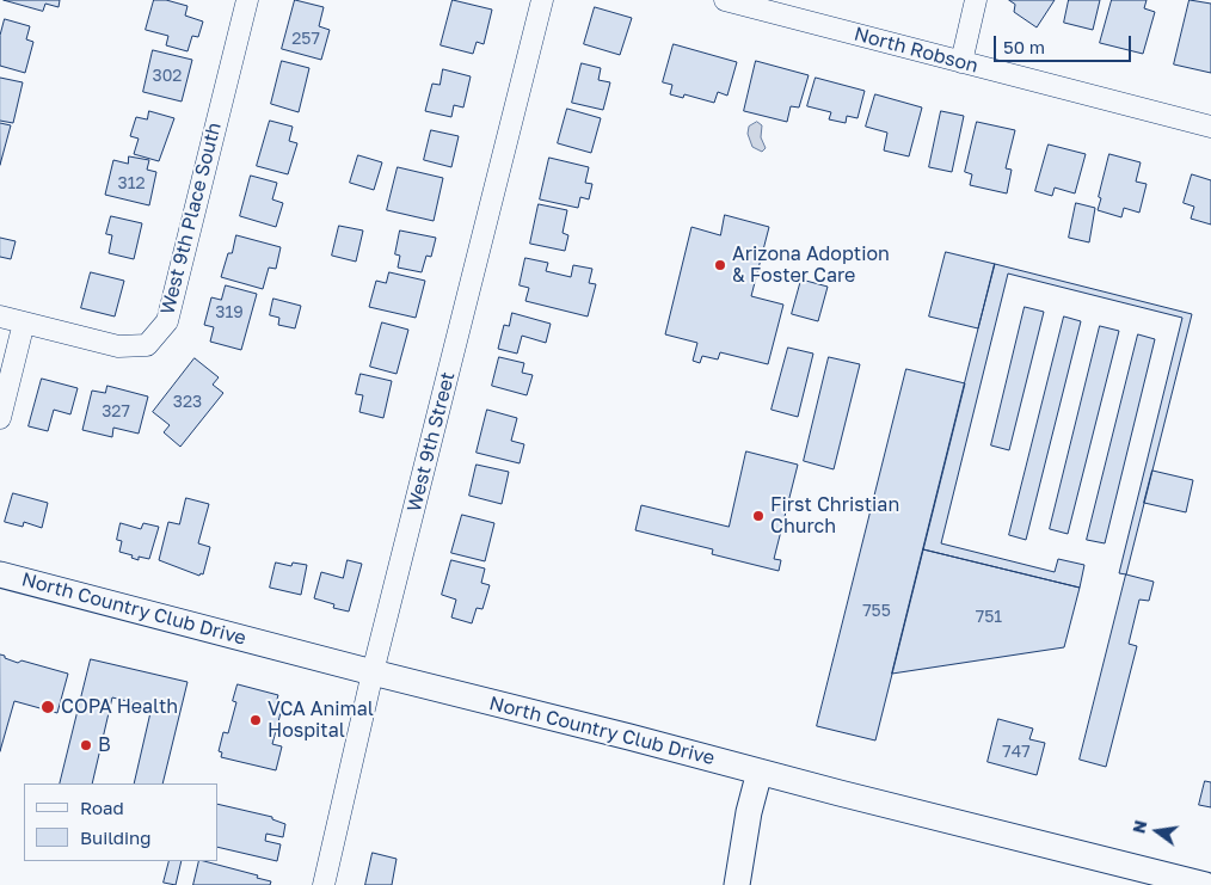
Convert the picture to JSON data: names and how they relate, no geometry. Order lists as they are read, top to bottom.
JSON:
{
  "streets": {
    "main road": ["North Country Club Drive"],
    "street": ["North Robson", "West 9th Place South", "West 9th Street"]
  },
  "crossings": [
    ["West 9th Street", "North Country Club Drive"]
  ],
  "places": [
    "Arizona Adoption & Foster Care",
    "First Christian Church",
    "COPA Health",
    "VCA Animal Hospital",
    "B"
  ],
  "house_numbers": [
    "257",
    "302",
    "312",
    "319",
    "323",
    "327",
    "755",
    "751",
    "747"
  ],
  "legend": ["Road", "Building"],
  "scale_bar": "50 m",
  "north": "left"
}
